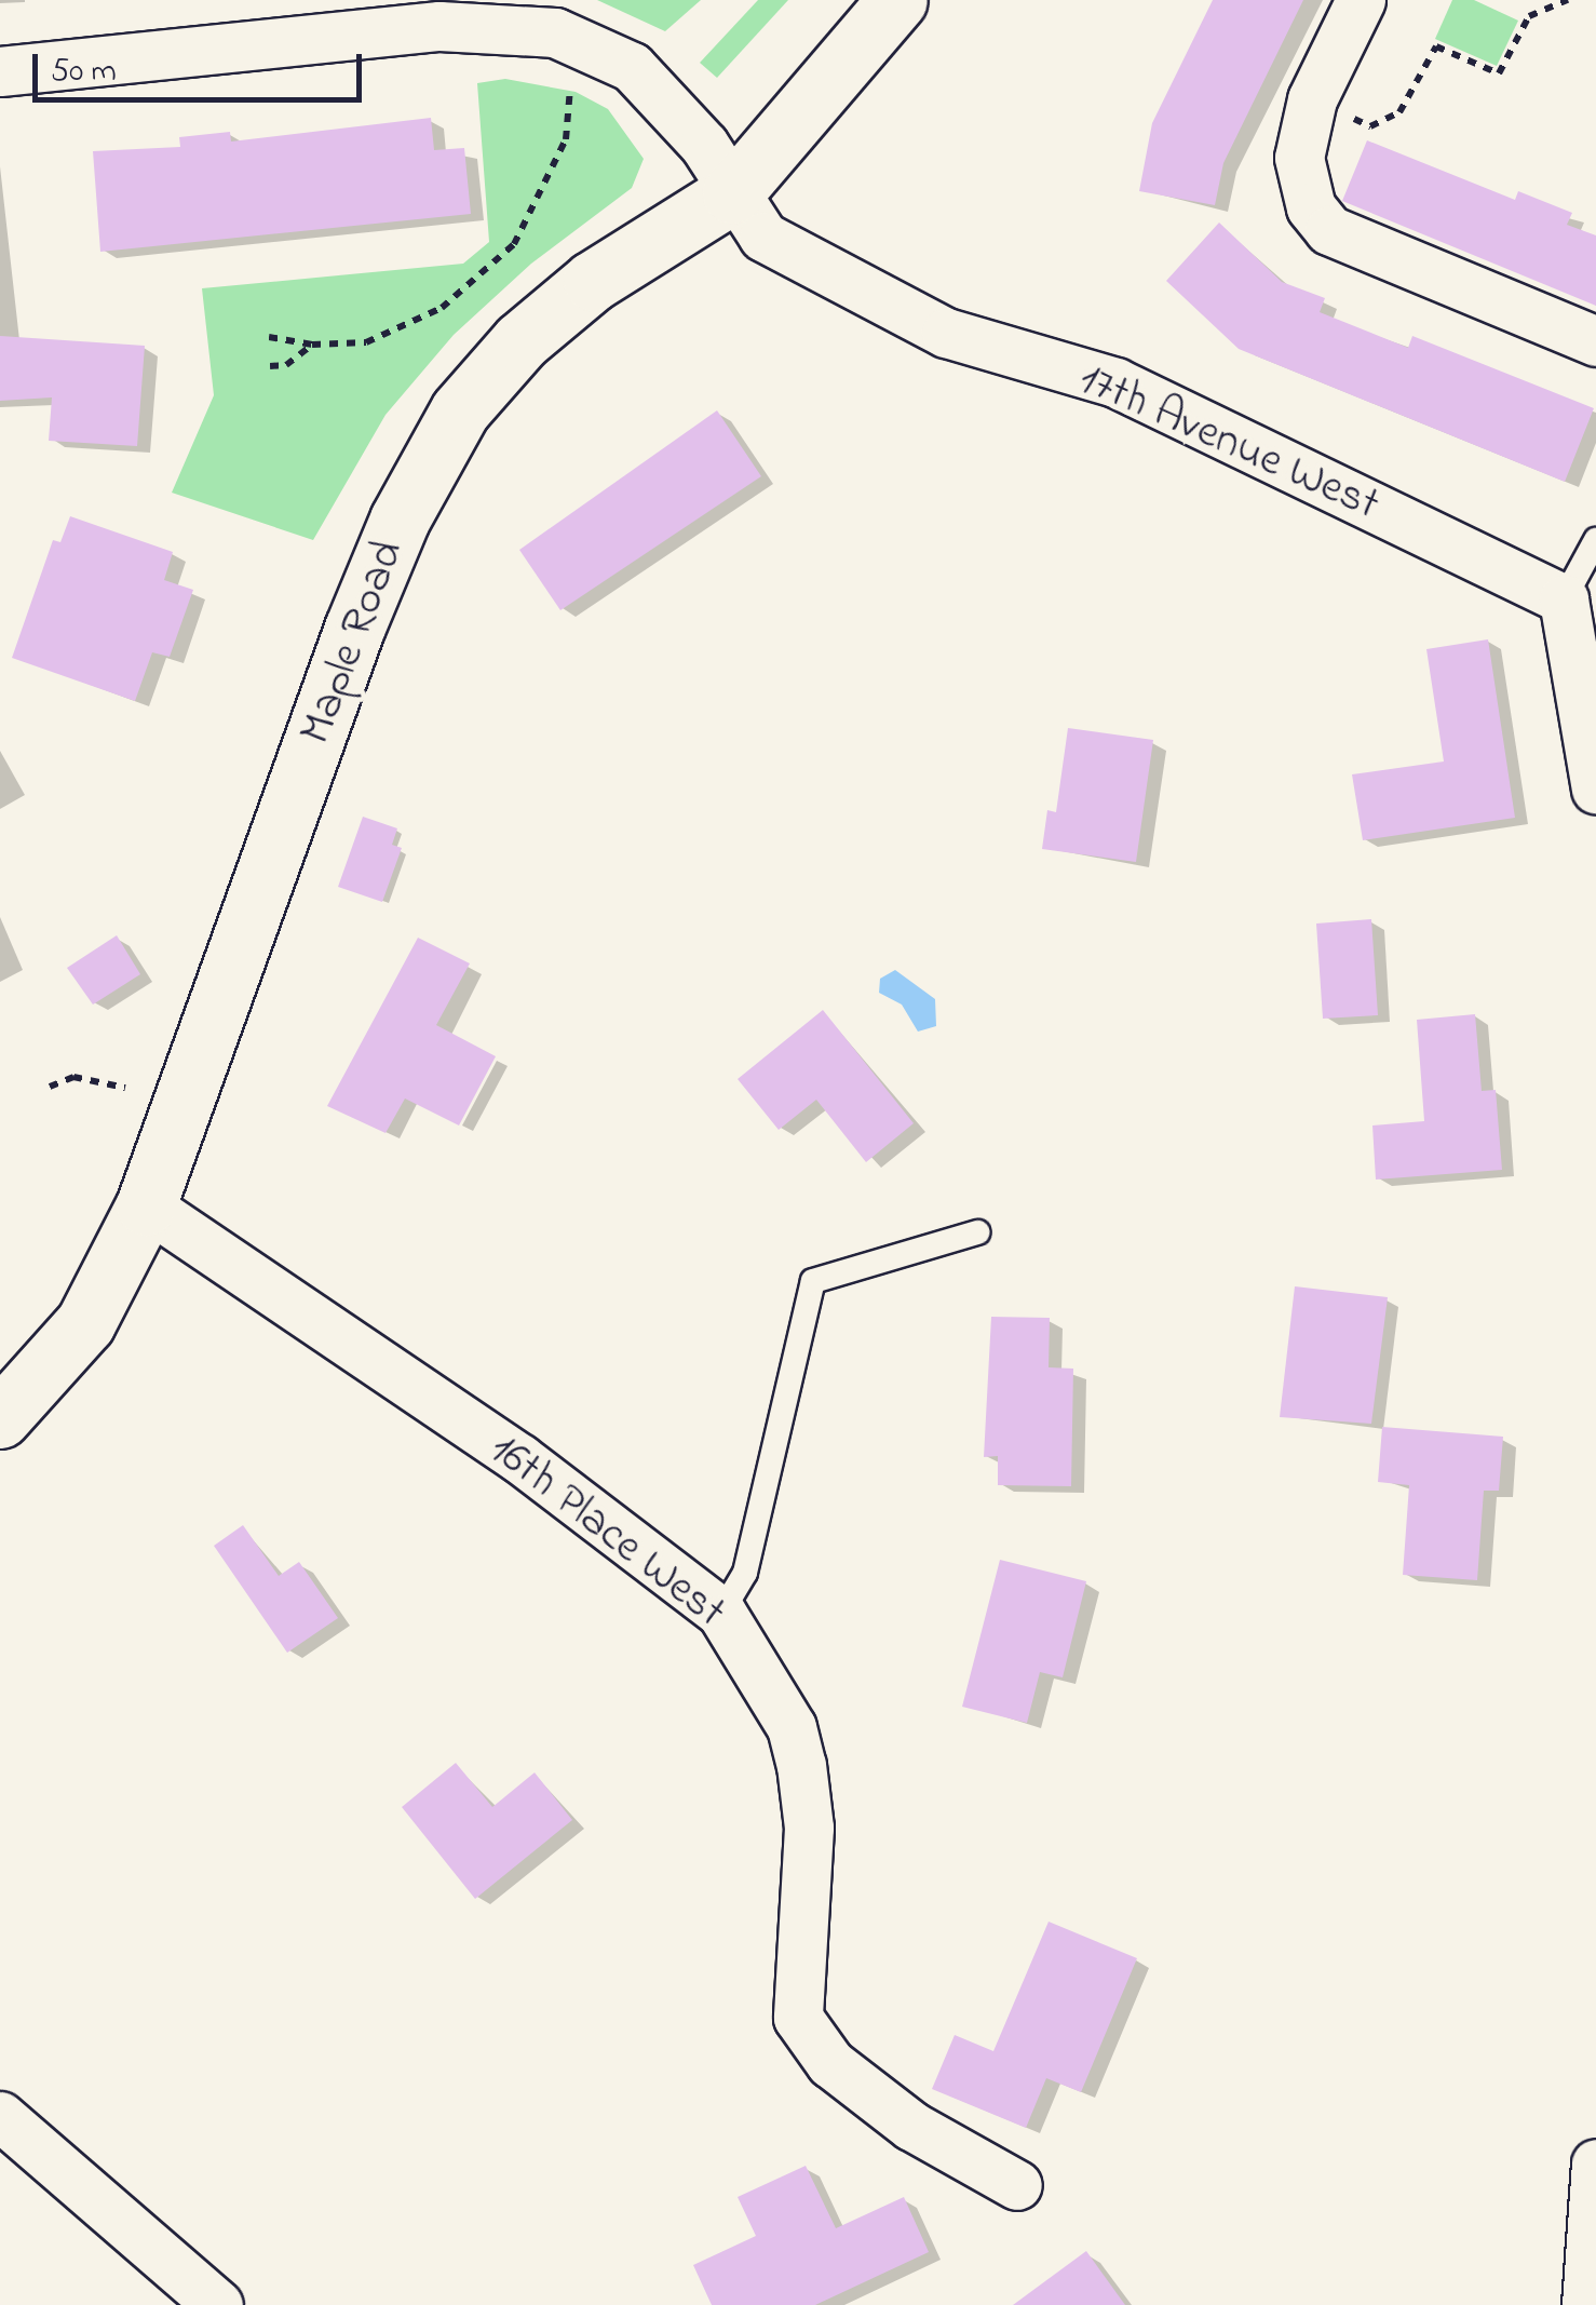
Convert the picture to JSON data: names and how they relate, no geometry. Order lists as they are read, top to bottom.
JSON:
{
  "streets": {
    "street": ["17th Avenue West", "Maple Road", "16th Place West"]
  },
  "crossings": [
    ["17th Avenue West", "Maple Road"],
    ["Maple Road", "16th Place West"]
  ],
  "scale_bar": "50 m"
}
